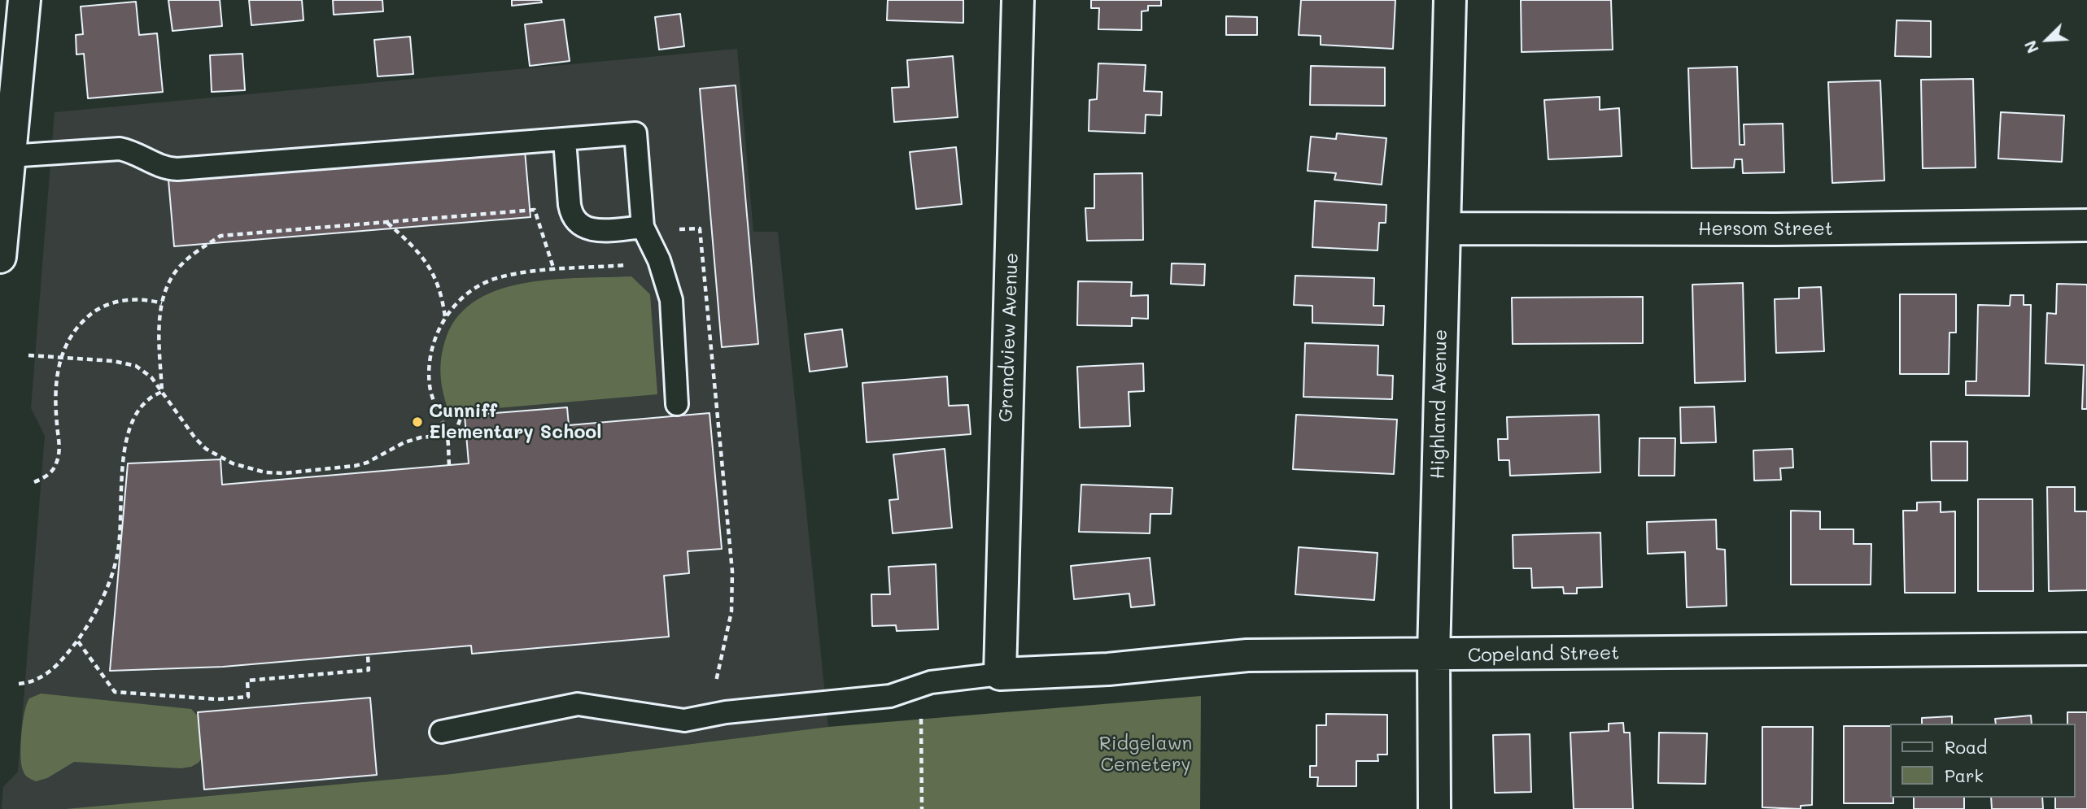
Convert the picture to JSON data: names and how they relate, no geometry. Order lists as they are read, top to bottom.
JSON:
{
  "streets": {
    "street": [
      "Hersom Street",
      "Grandview Avenue",
      "Highland Avenue",
      "Copeland Street"
    ]
  },
  "crossings": [
    ["Hersom Street", "Highland Avenue"],
    ["Grandview Avenue", "Copeland Street"],
    ["Highland Avenue", "Copeland Street"]
  ],
  "parks": ["Ridgelawn Cemetery"],
  "places": ["Cunniff Elementary School"],
  "legend": ["Road", "Park"],
  "north": "bottom left"
}
